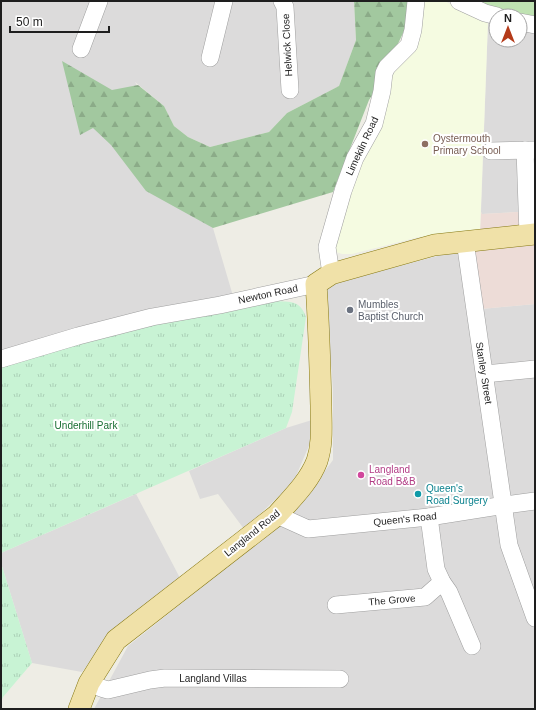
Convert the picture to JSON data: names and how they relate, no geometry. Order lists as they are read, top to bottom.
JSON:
{
  "streets": {
    "main road": ["Newton Road", "Langland Road"],
    "street": [
      "Helwick Close",
      "Limekiln Road",
      "Stanley Street",
      "Queen's Road",
      "The Grove",
      "Langland Villas"
    ]
  },
  "crossings": [
    ["Limekiln Road", "Newton Road"],
    ["Limekiln Road", "Langland Road"],
    ["Newton Road", "Stanley Street"],
    ["Newton Road", "Langland Road"],
    ["Stanley Street", "Queen's Road"],
    ["Queen's Road", "Langland Road"],
    ["Langland Road", "Langland Villas"]
  ],
  "parks": ["Underhill Park"],
  "places": [
    "Oystermouth Primary School",
    "Mumbles Baptist Church",
    "Langland Road B&B",
    "Queen's Road Surgery"
  ],
  "scale_bar": "50 m",
  "north": "top"
}
